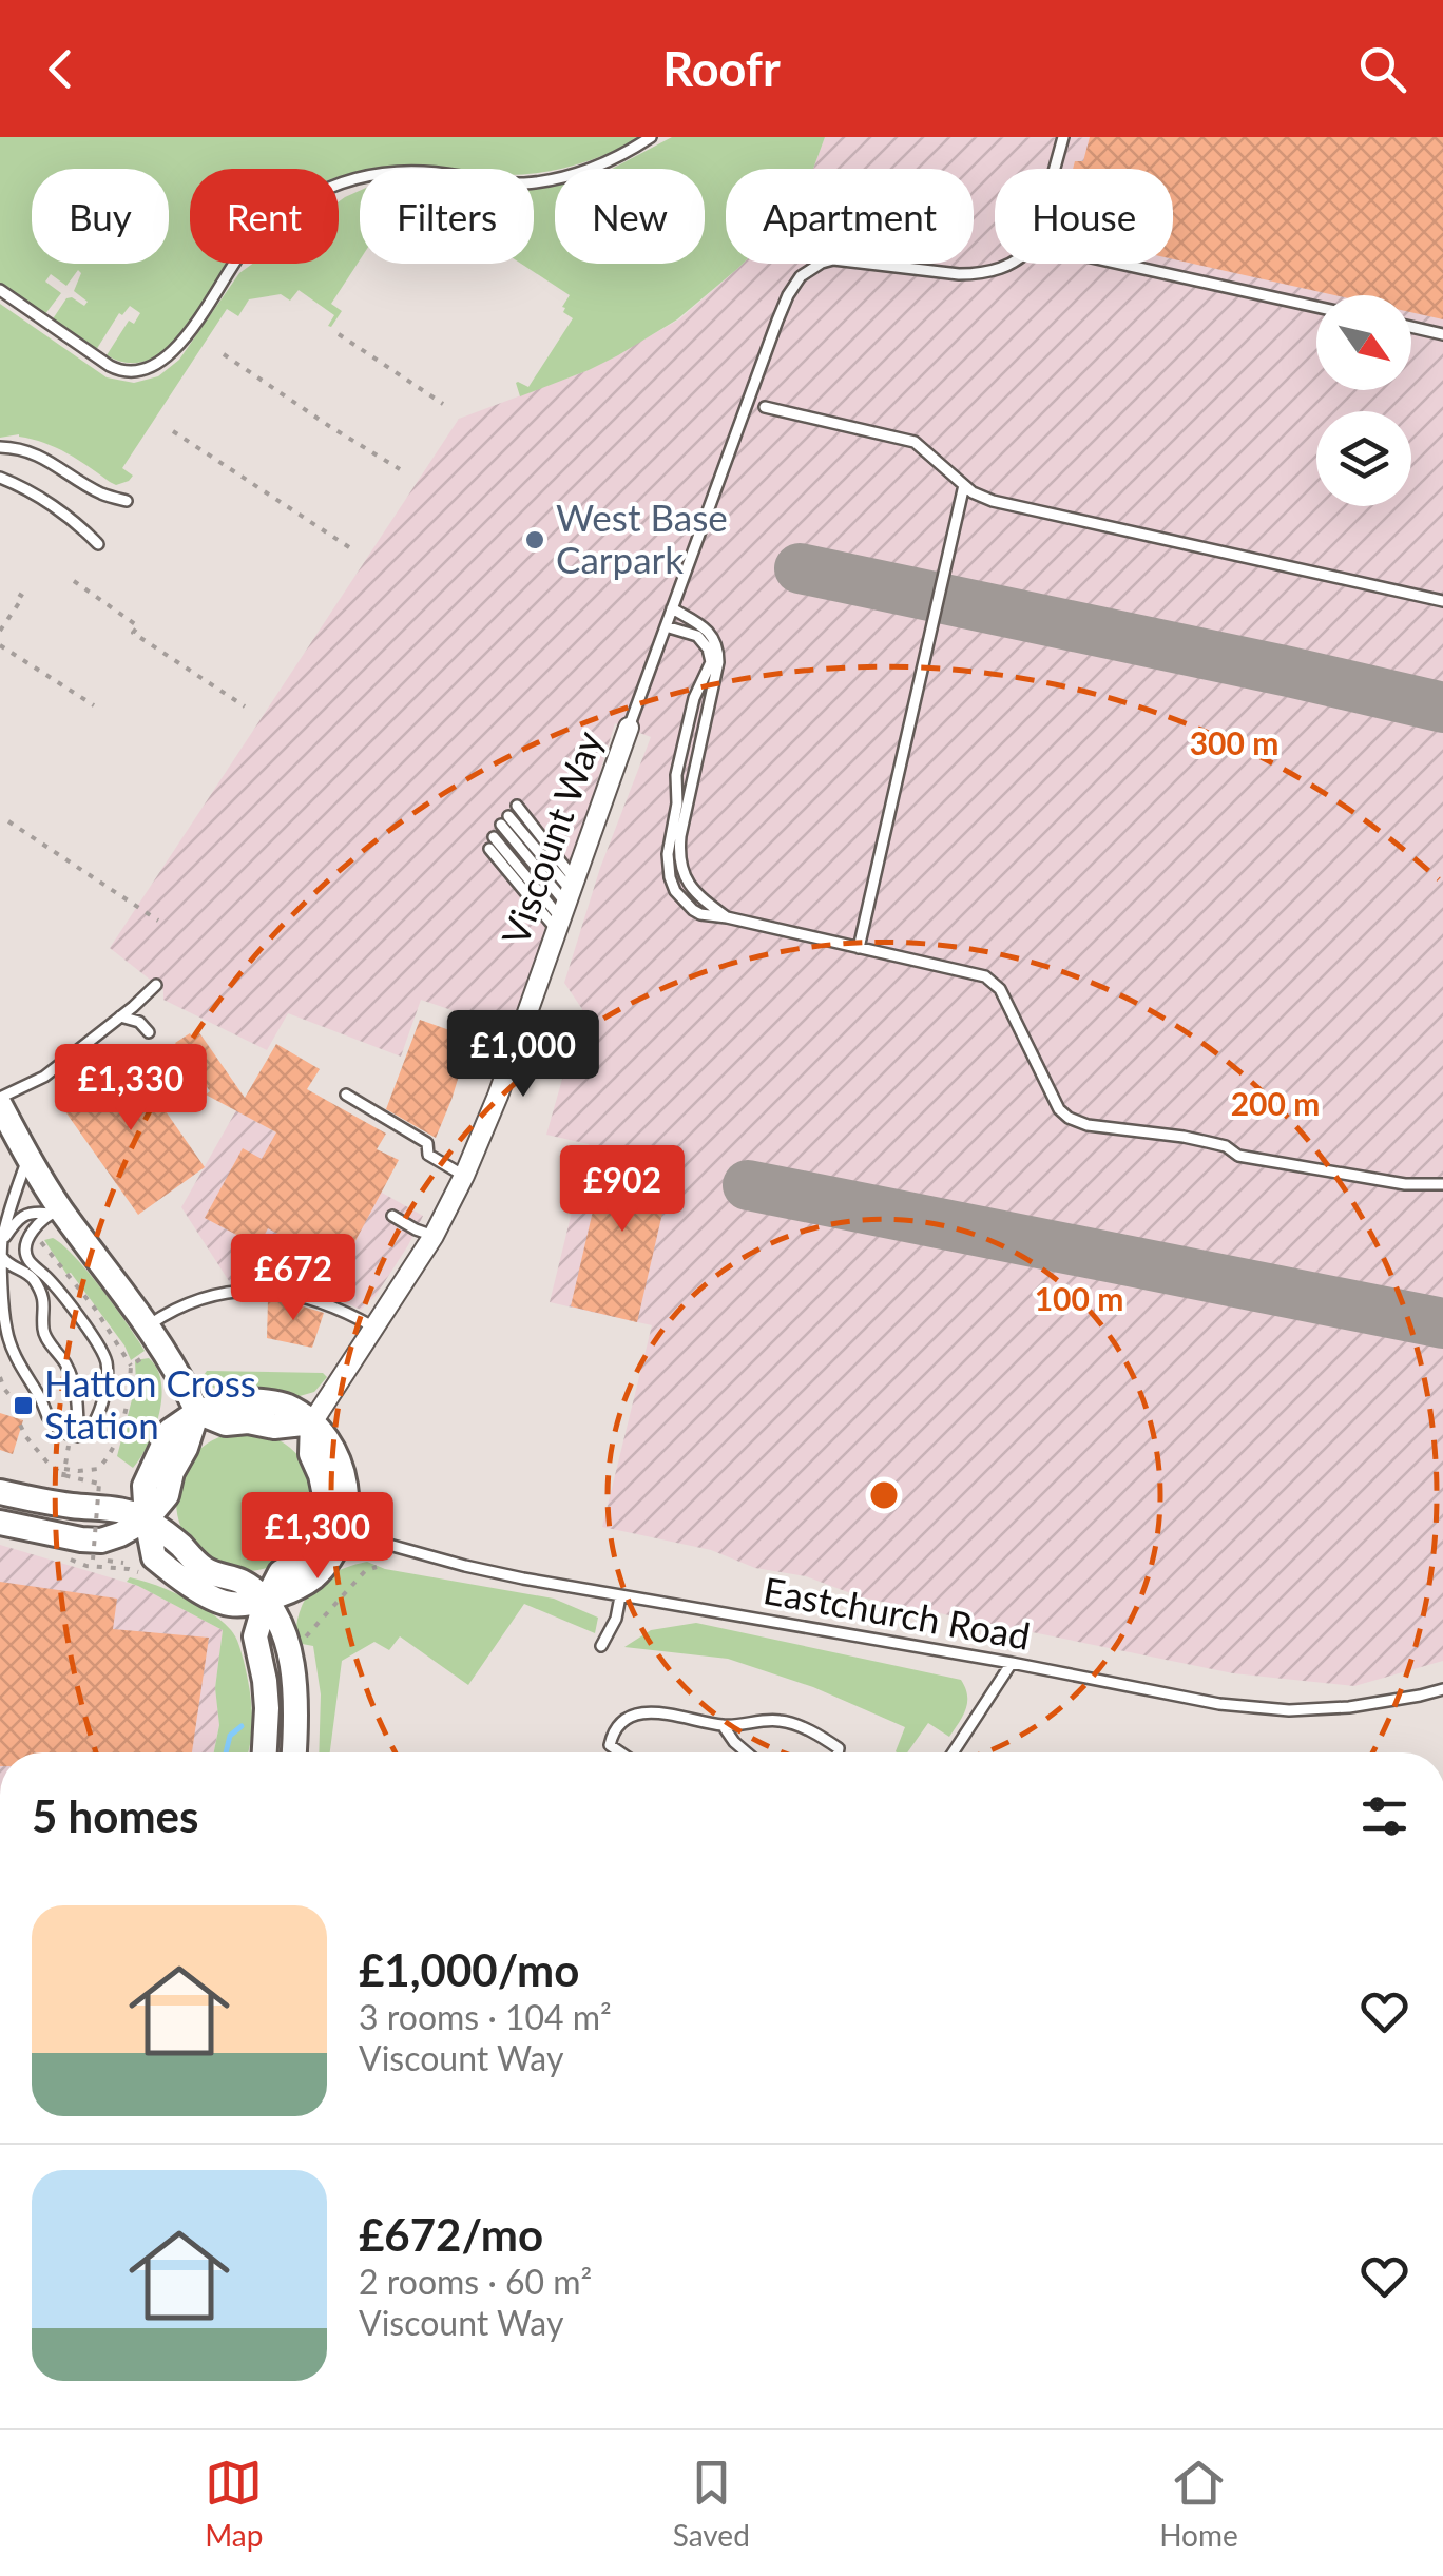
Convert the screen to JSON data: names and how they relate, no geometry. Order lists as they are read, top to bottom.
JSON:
{
  "streets": {
    "street": ["Viscount Way"],
    "lane": ["Eastchurch Road"]
  },
  "places": {
    "other": ["West Base Carpark"],
    "transit": ["Hatton Cross Station"]
  },
  "north": "bottom right",
  "page": {
    "header": "Roofr",
    "chip": [
      "Buy",
      "Rent",
      "Filters",
      "New",
      "Apartment",
      "House"
    ],
    "price": [
      "£1,000",
      "£1,330",
      "£902",
      "£672",
      "£1,300"
    ],
    "heading": "5 homes",
    "list": [
      {
        "name": "£1,000/mo",
        "note": "3 rooms · 104 m² · Viscount Way"
      },
      {
        "name": "£672/mo",
        "note": "2 rooms · 60 m² · Viscount Way"
      }
    ],
    "tabs": ["Map", "Saved", "Home"]
  },
  "rings": ["300 m", "200 m", "100 m"]
}
